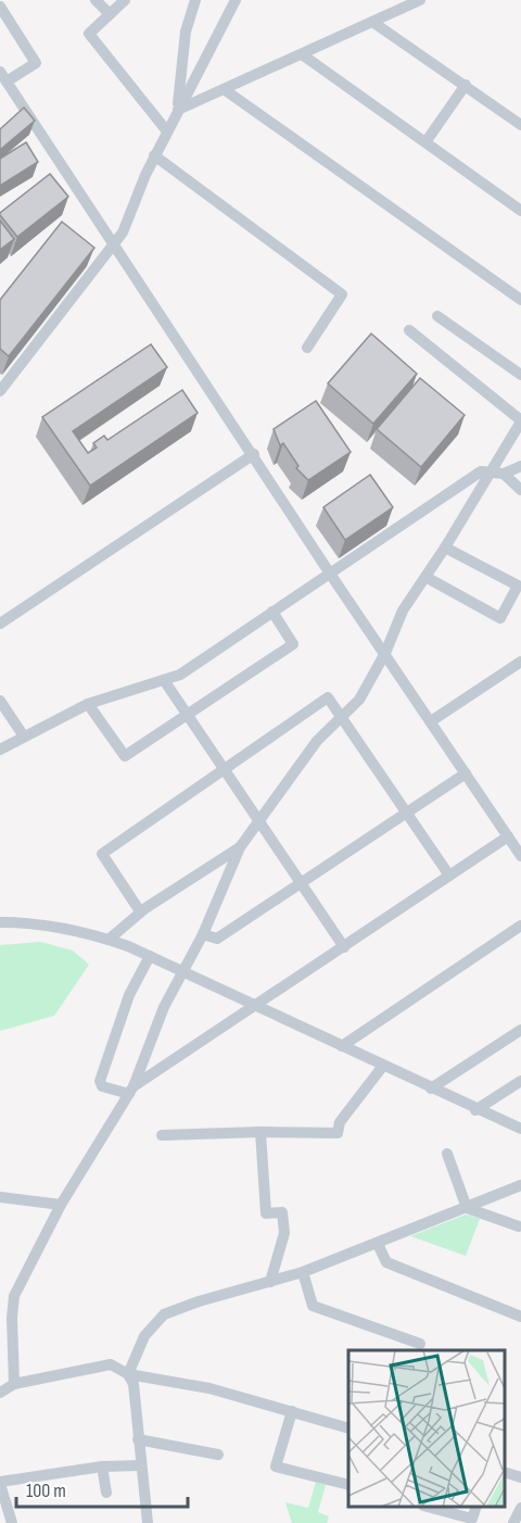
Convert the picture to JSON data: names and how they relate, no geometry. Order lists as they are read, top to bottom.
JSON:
{
  "scale_bar": "100 m"
}
